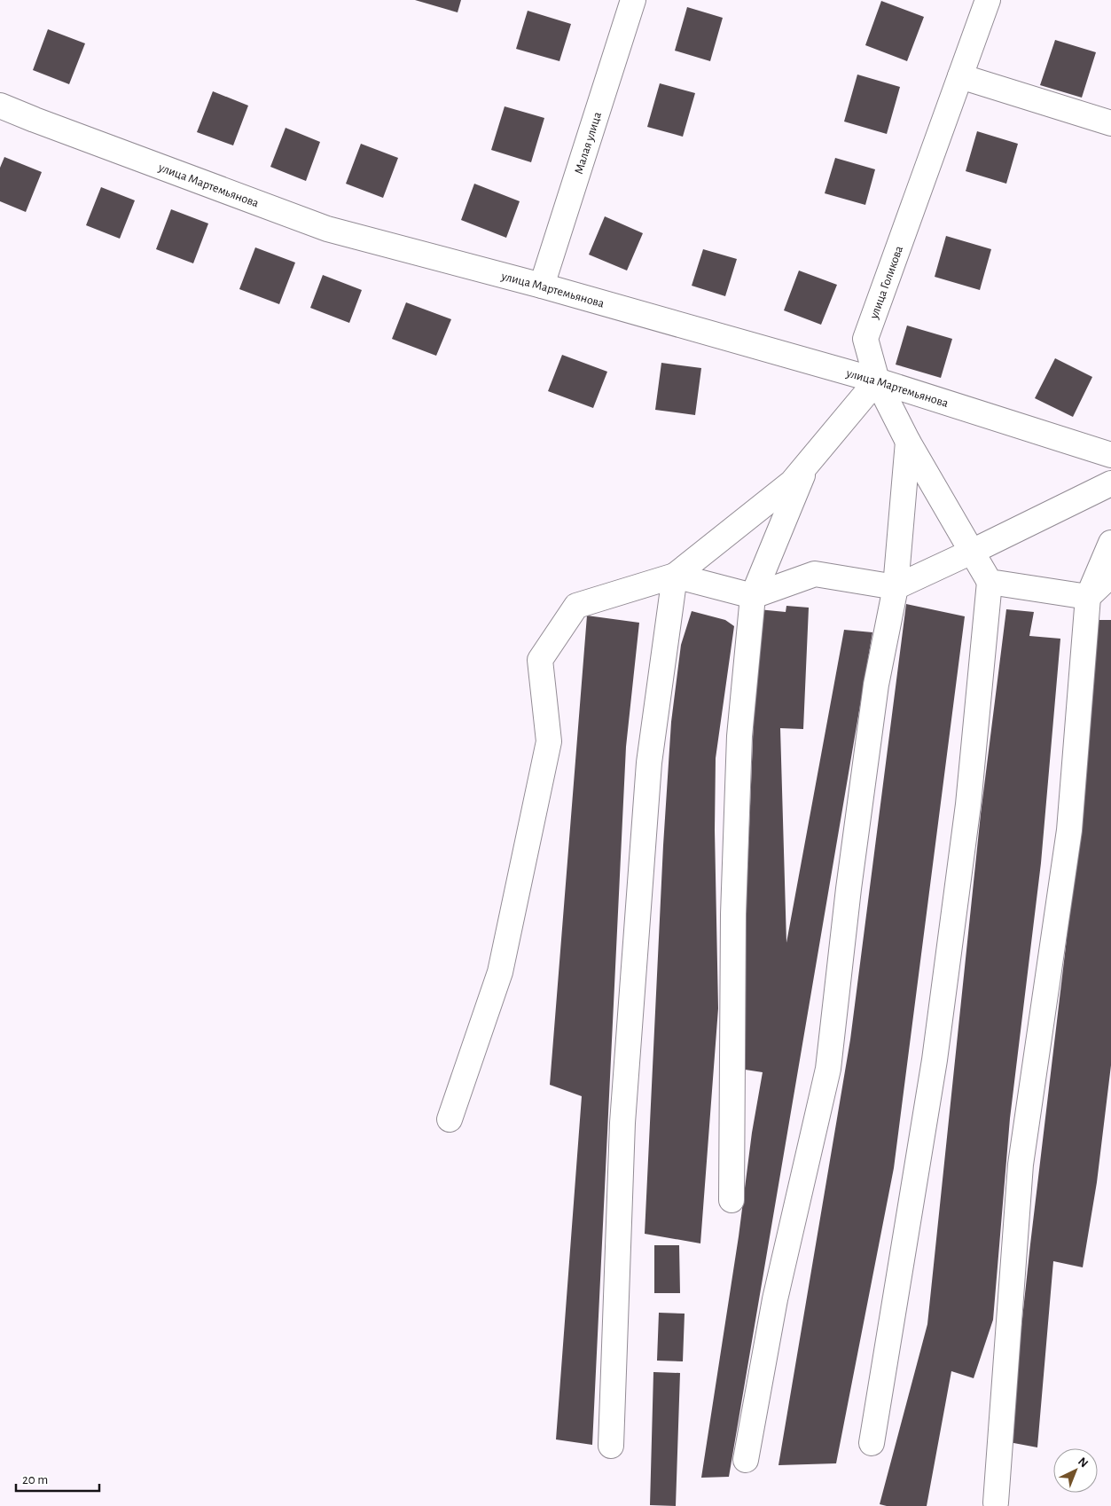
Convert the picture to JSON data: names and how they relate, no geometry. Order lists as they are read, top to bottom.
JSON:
{
  "streets": {
    "street": ["Малая улица", "улица Мартемьянова", "улица Голикова"]
  },
  "crossings": [
    ["Малая улица", "улица Мартемьянова"],
    ["улица Мартемьянова", "улица Голикова"]
  ],
  "scale_bar": "20 m",
  "north": "top right"
}
